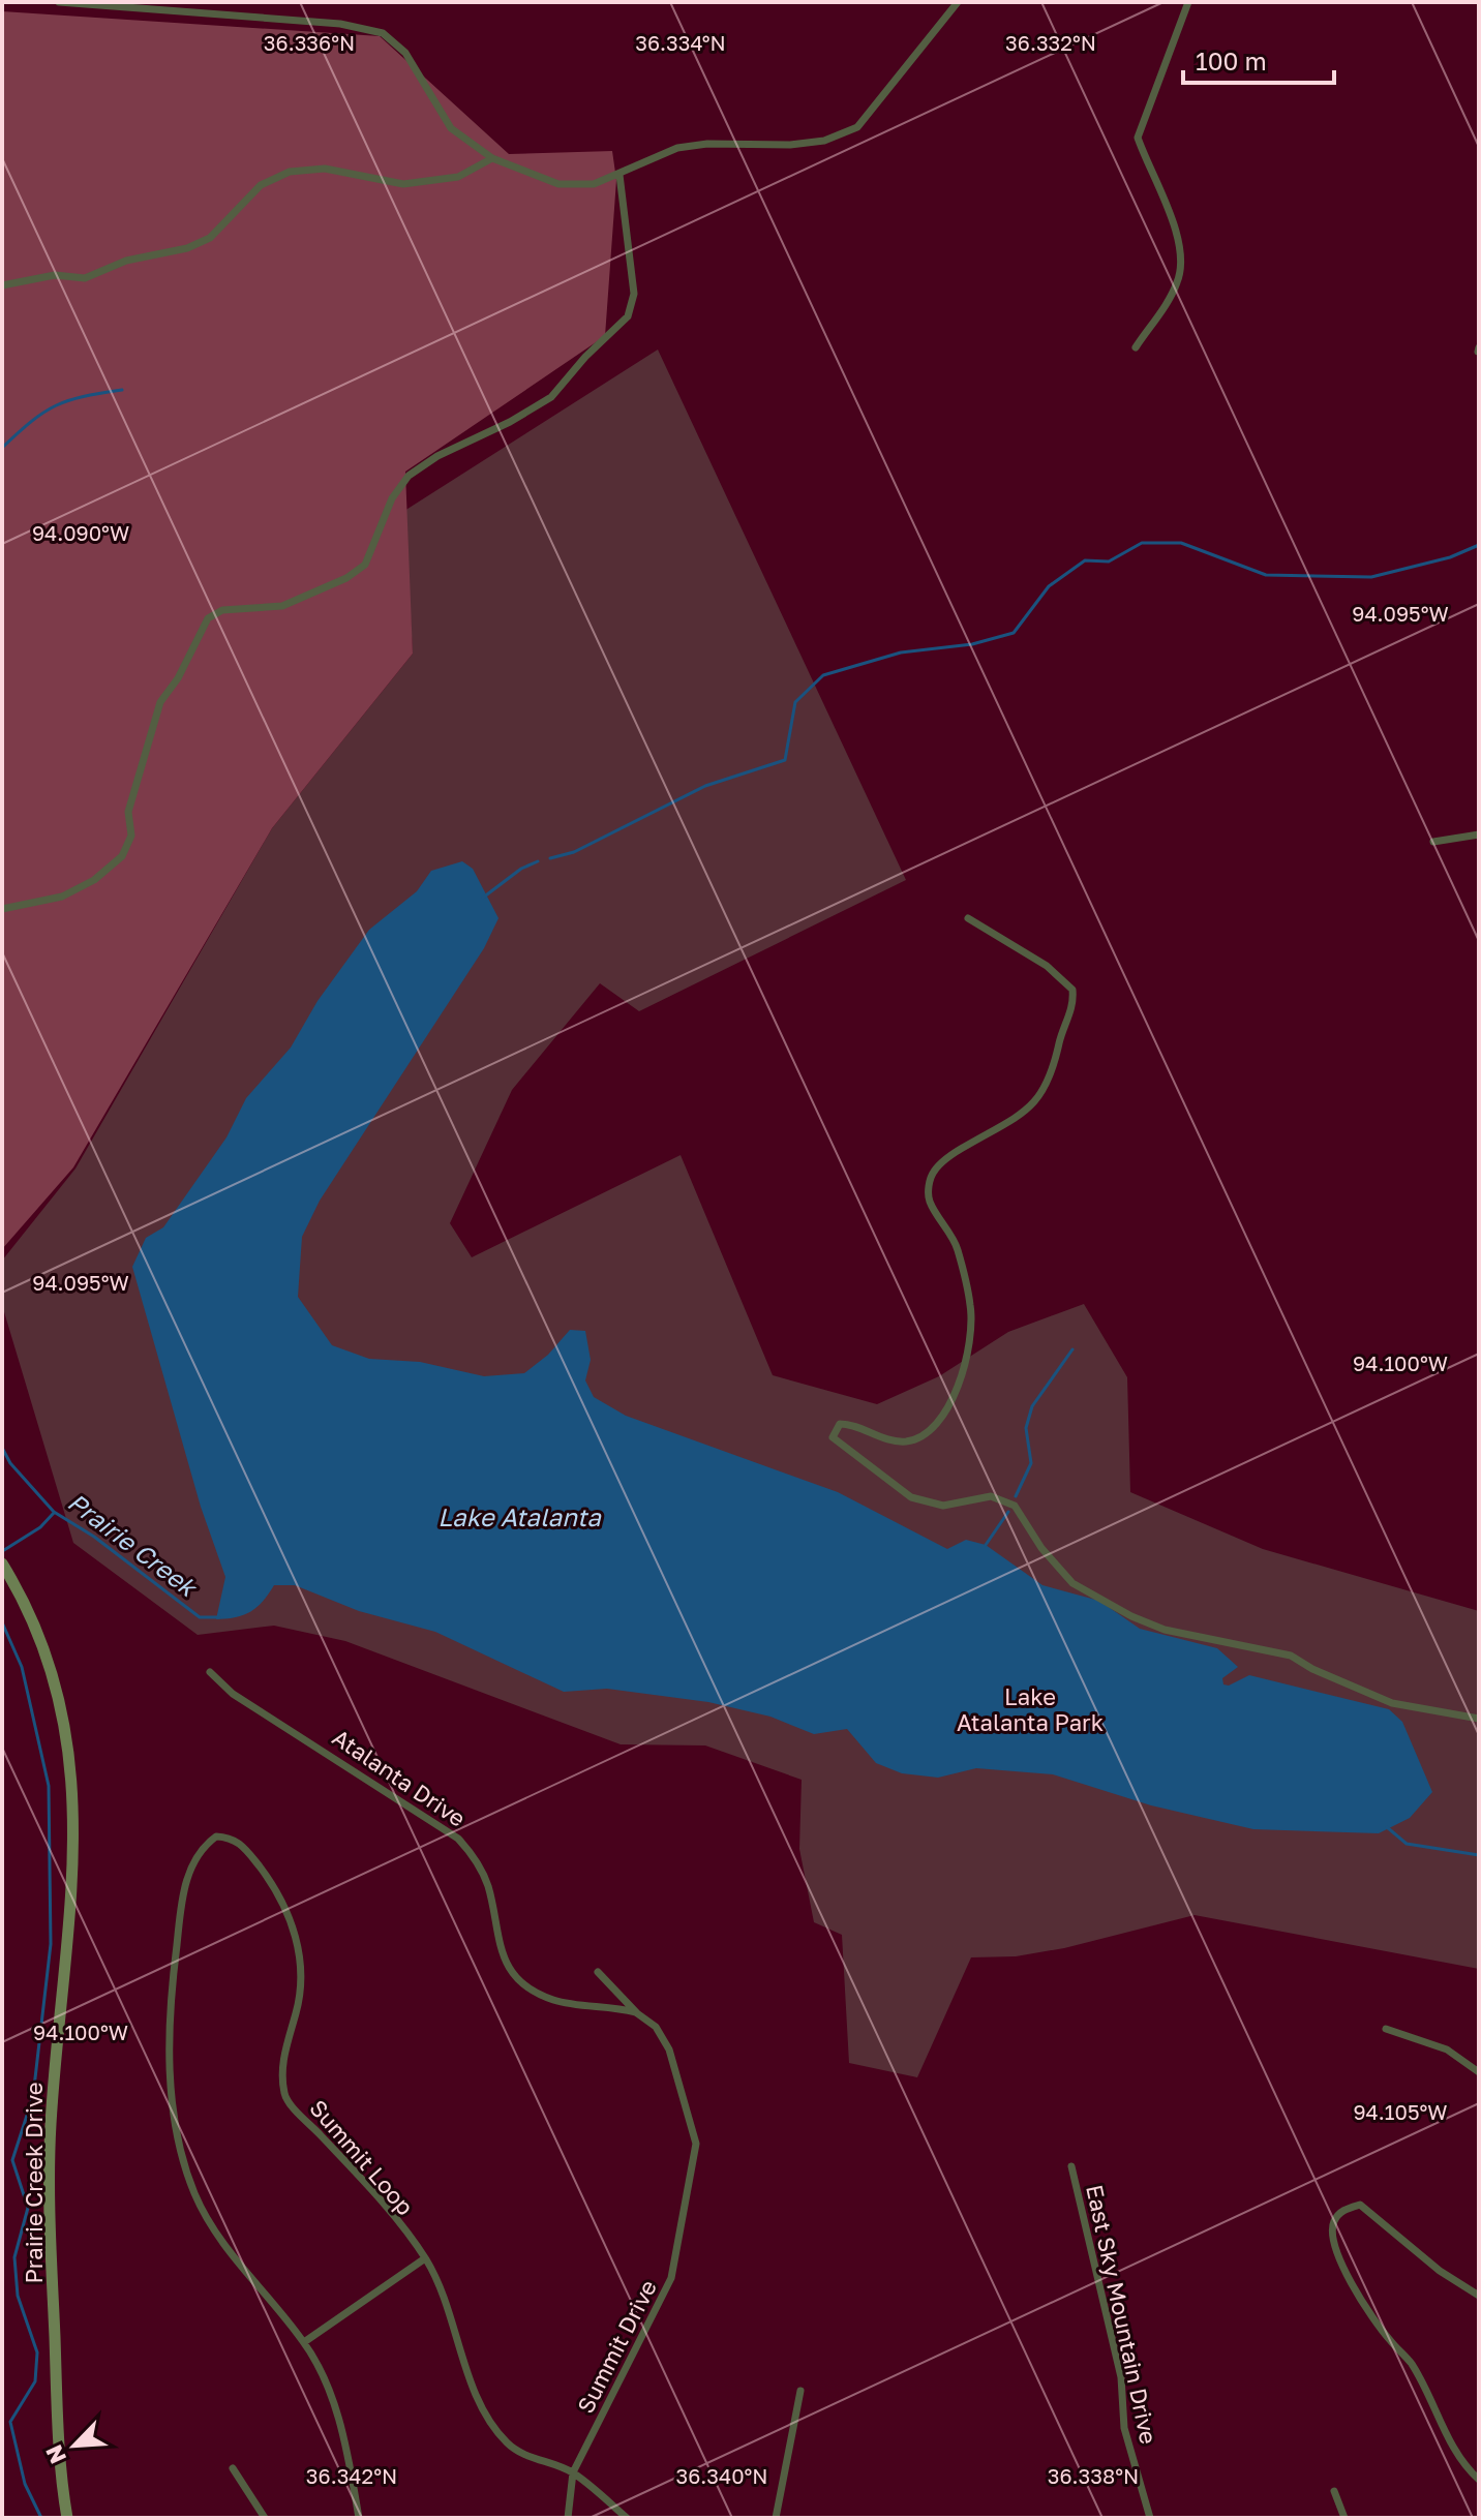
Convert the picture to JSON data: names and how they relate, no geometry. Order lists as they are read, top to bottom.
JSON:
{
  "streets": {
    "main road": ["Prairie Creek Drive"],
    "street": [
      "Atalanta Drive",
      "Summit Loop",
      "East Sky Mountain Drive",
      "Summit Drive"
    ]
  },
  "crossings": [
    ["Atalanta Drive", "Summit Drive"],
    ["Summit Loop", "Summit Drive"]
  ],
  "water": ["Lake Atalanta", "Prairie Creek"],
  "parks": ["Lake Atalanta Park"],
  "scale_bar": "100 m",
  "north": "bottom left",
  "coordinates": [
    "36.334°N",
    "36.332°N",
    "36.336°N",
    "94.090°W",
    "94.095°W",
    "94.100°W",
    "94.105°W",
    "36.342°N",
    "36.340°N",
    "36.338°N"
  ]
}
